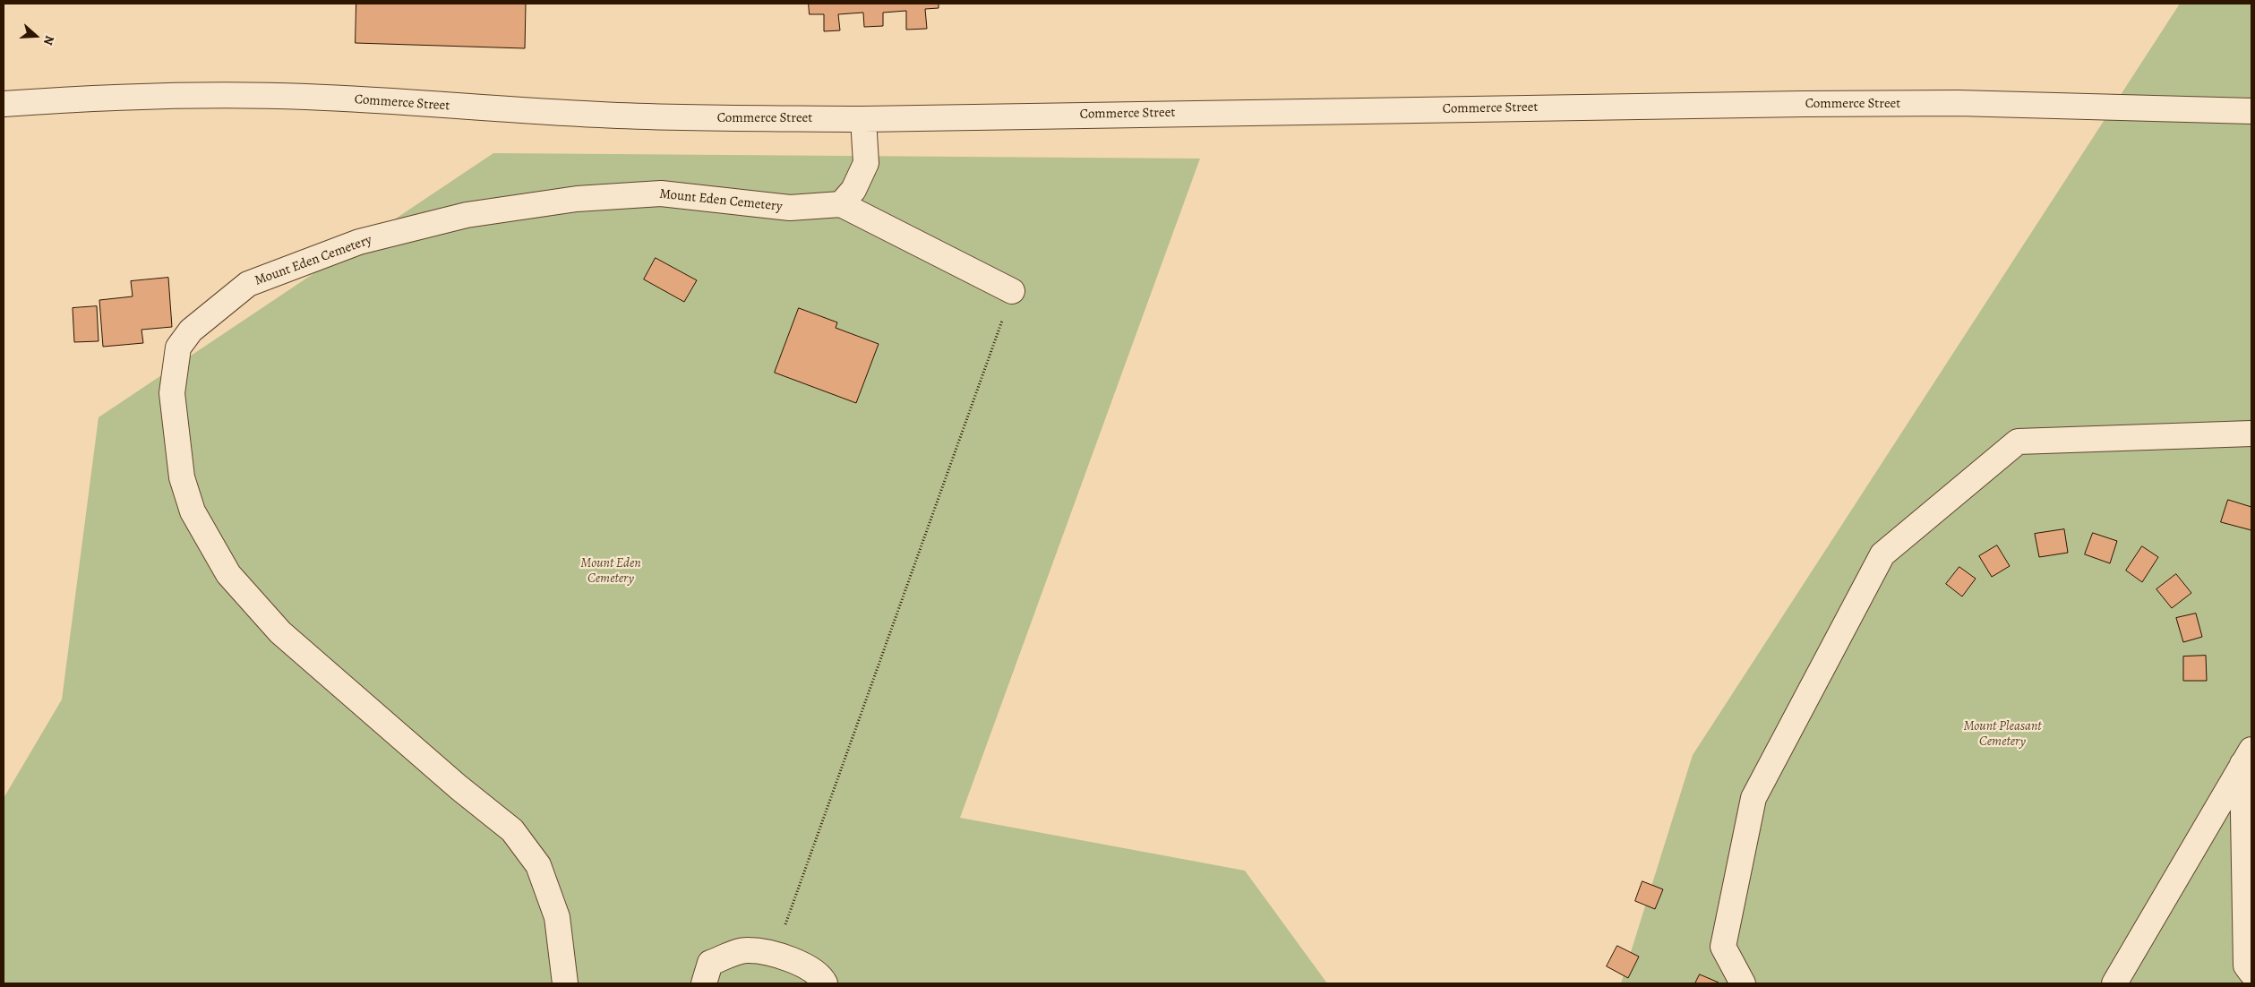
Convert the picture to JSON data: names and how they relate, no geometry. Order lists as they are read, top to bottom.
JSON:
{
  "streets": {
    "street": ["Commerce Street", "Mount Eden Cemetery"]
  },
  "parks": ["Mount Eden Cemetery", "Mount Pleasant Cemetery"],
  "north": "right"
}
